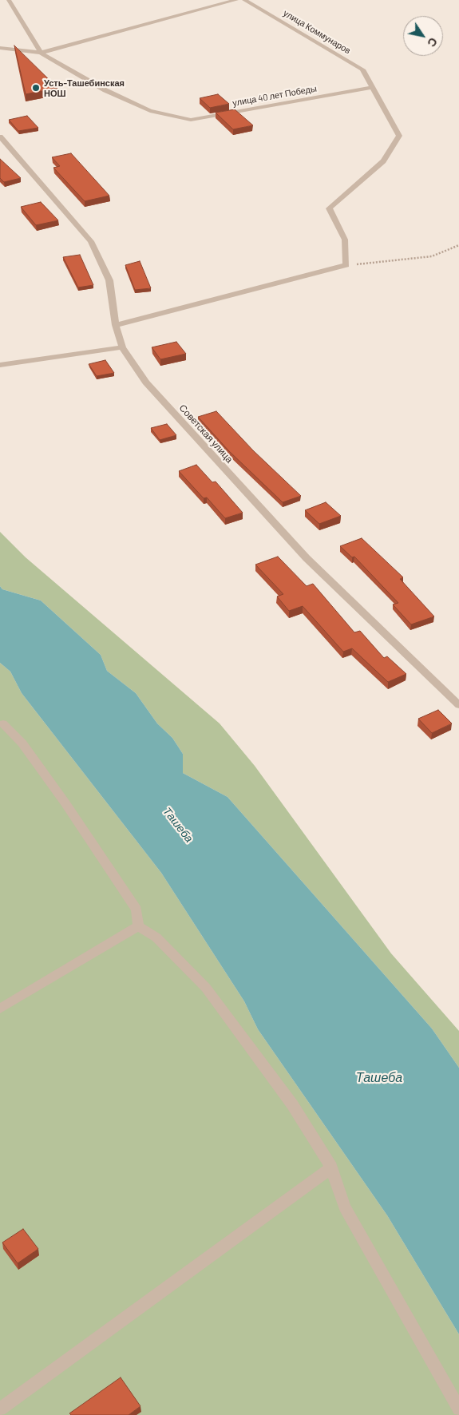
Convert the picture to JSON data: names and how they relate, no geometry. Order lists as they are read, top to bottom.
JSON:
{
  "streets": {
    "street": ["улица Коммунаров", "улица 40 лет Победы", "Советская улица"]
  },
  "crossings": [
    ["улица Коммунаров", "улица 40 лет Победы"]
  ],
  "water": ["Ташеба"],
  "places": ["Усть-Ташебинская НОШ"],
  "north": "bottom right"
}
